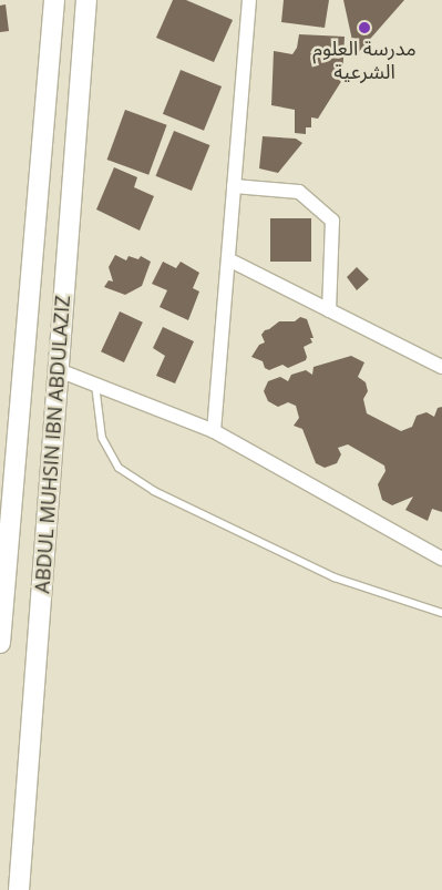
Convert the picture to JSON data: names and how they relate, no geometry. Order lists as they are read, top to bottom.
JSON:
{
  "streets": {
    "main road": ["ABDUL MUHSIN IBN ABDULAZIZ"]
  },
  "places": ["مدرسة العلوم الشرعية"]
}
